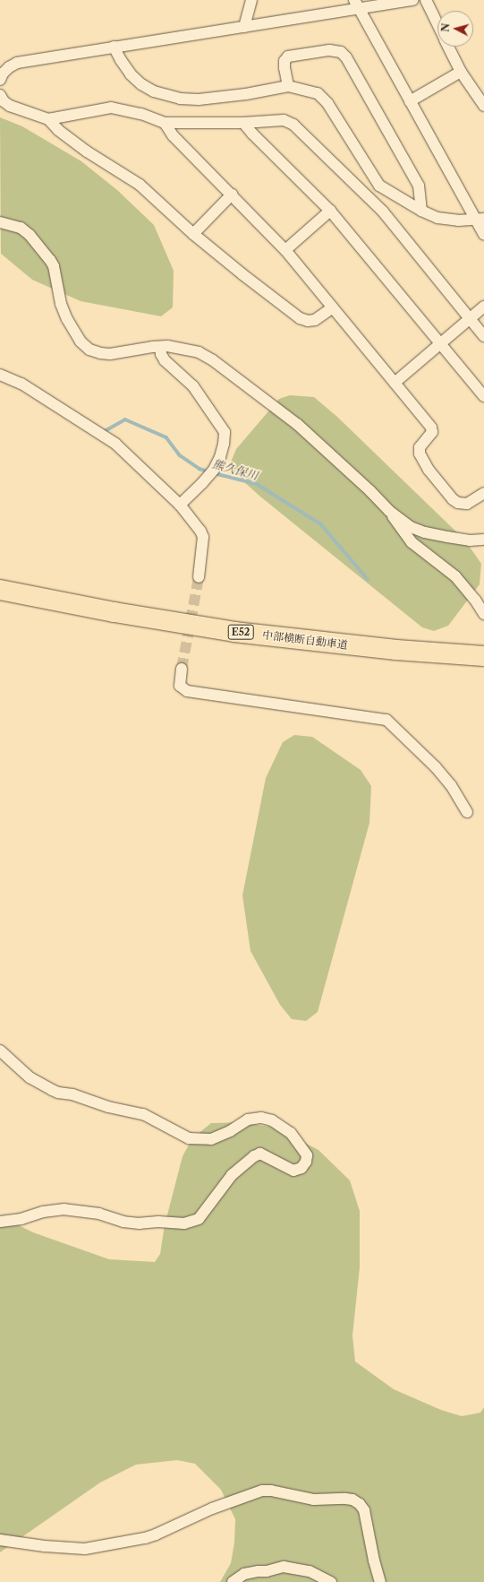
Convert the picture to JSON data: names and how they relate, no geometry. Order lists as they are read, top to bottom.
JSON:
{
  "streets": {
    "highway": ["E52", "中部横断自動車道"]
  },
  "water": ["熊久保川"],
  "north": "left"
}
